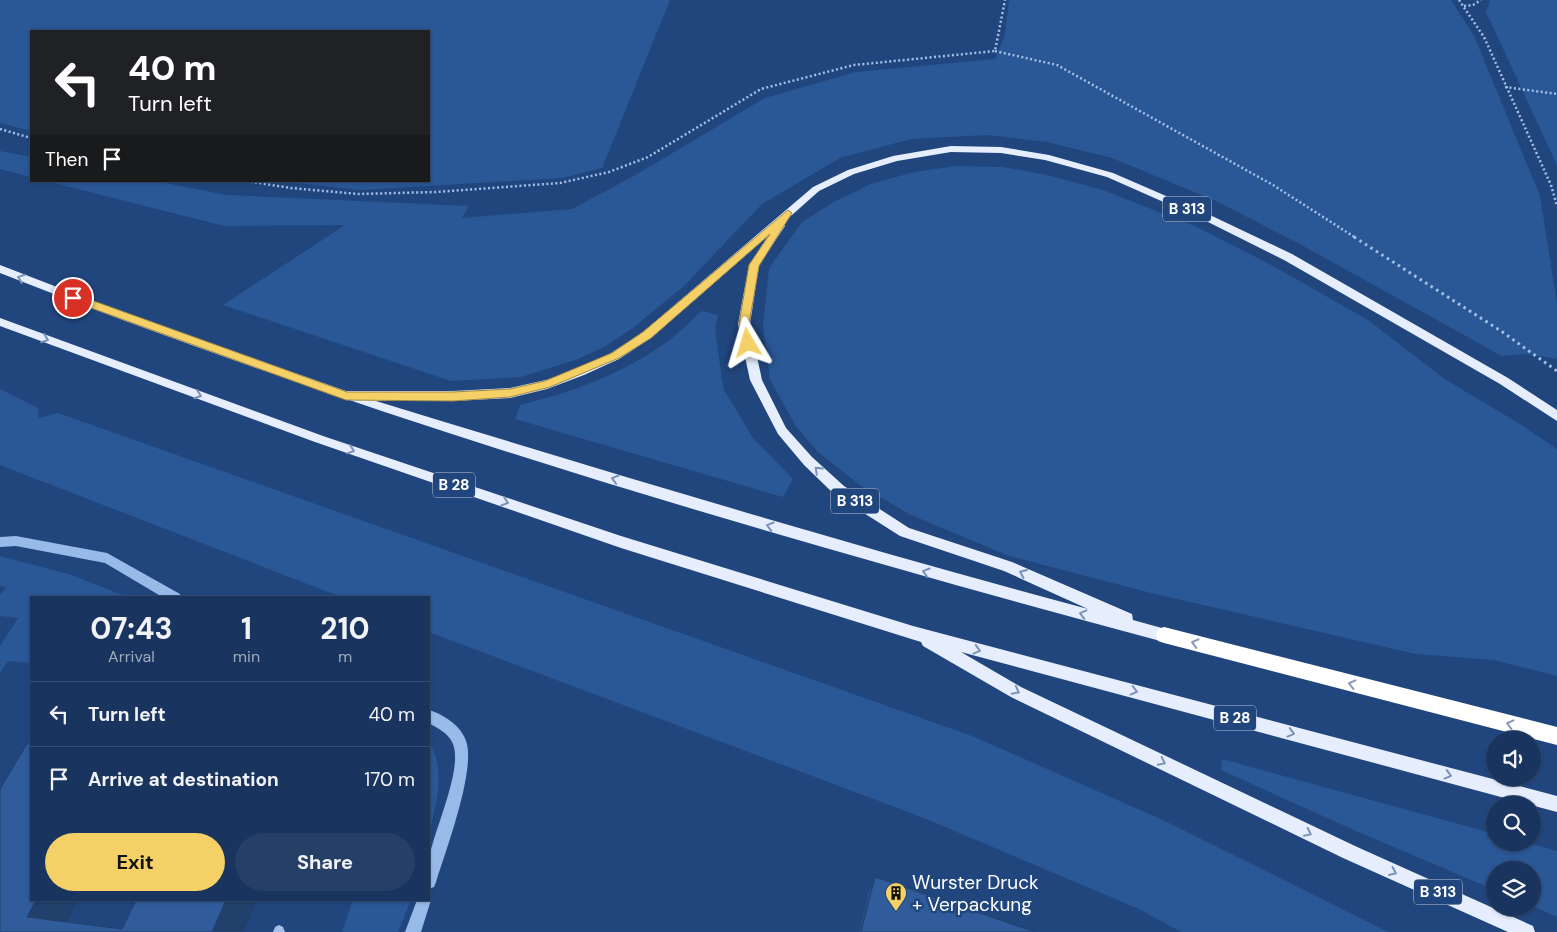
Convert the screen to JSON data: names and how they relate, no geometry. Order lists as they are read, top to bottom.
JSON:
{
  "streets": {
    "main road": ["B 313", "B 28"]
  },
  "crossings": [
    ["B 313", "B 28"]
  ],
  "places": {
    "building": ["Wurster Druck + Verpackung"]
  },
  "page": {
    "turn": ["40 m", "Turn left"],
    "then": "Then",
    "eta": [
      "07:43",
      "Arrival",
      "1",
      "min",
      "210",
      "m"
    ],
    "list": [
      {
        "name": "Turn left",
        "value": "40 m"
      },
      {
        "name": "Arrive at destination",
        "value": "170 m"
      }
    ],
    "buttons": ["Exit", "Share"]
  }
}
